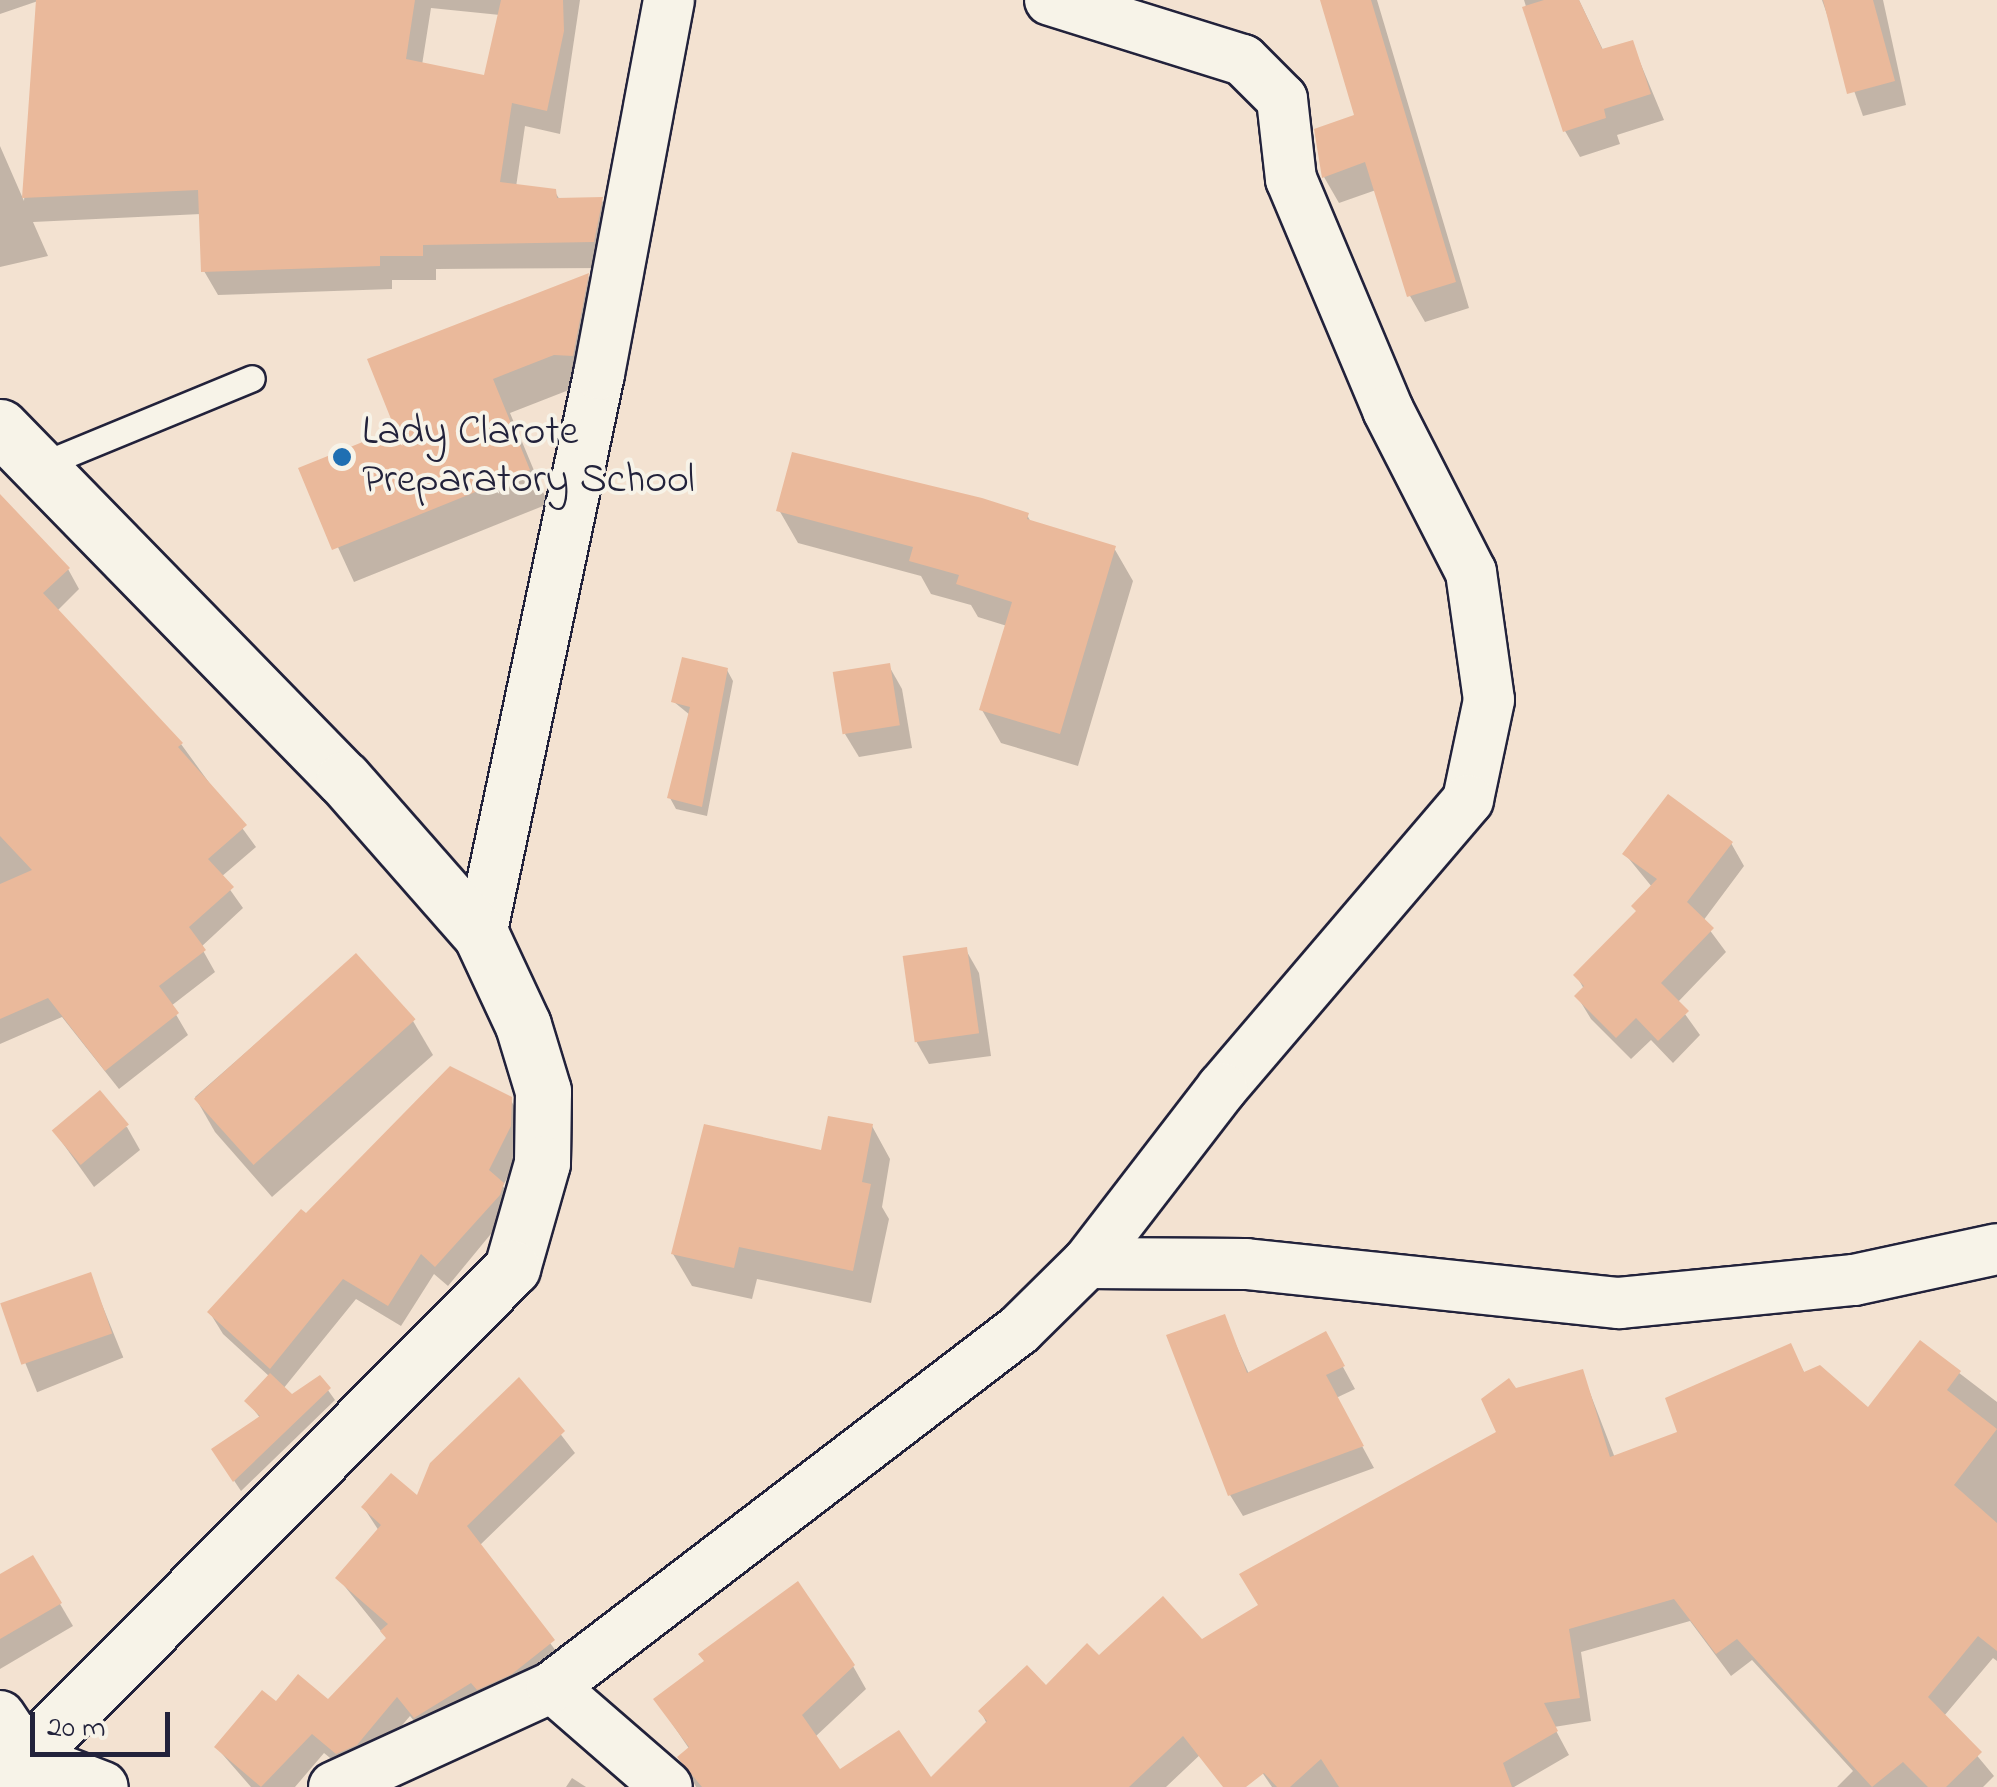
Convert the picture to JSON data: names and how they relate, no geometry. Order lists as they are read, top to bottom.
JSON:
{
  "places": ["Lady Clarote Preparatory School"],
  "scale_bar": "20 m"
}
